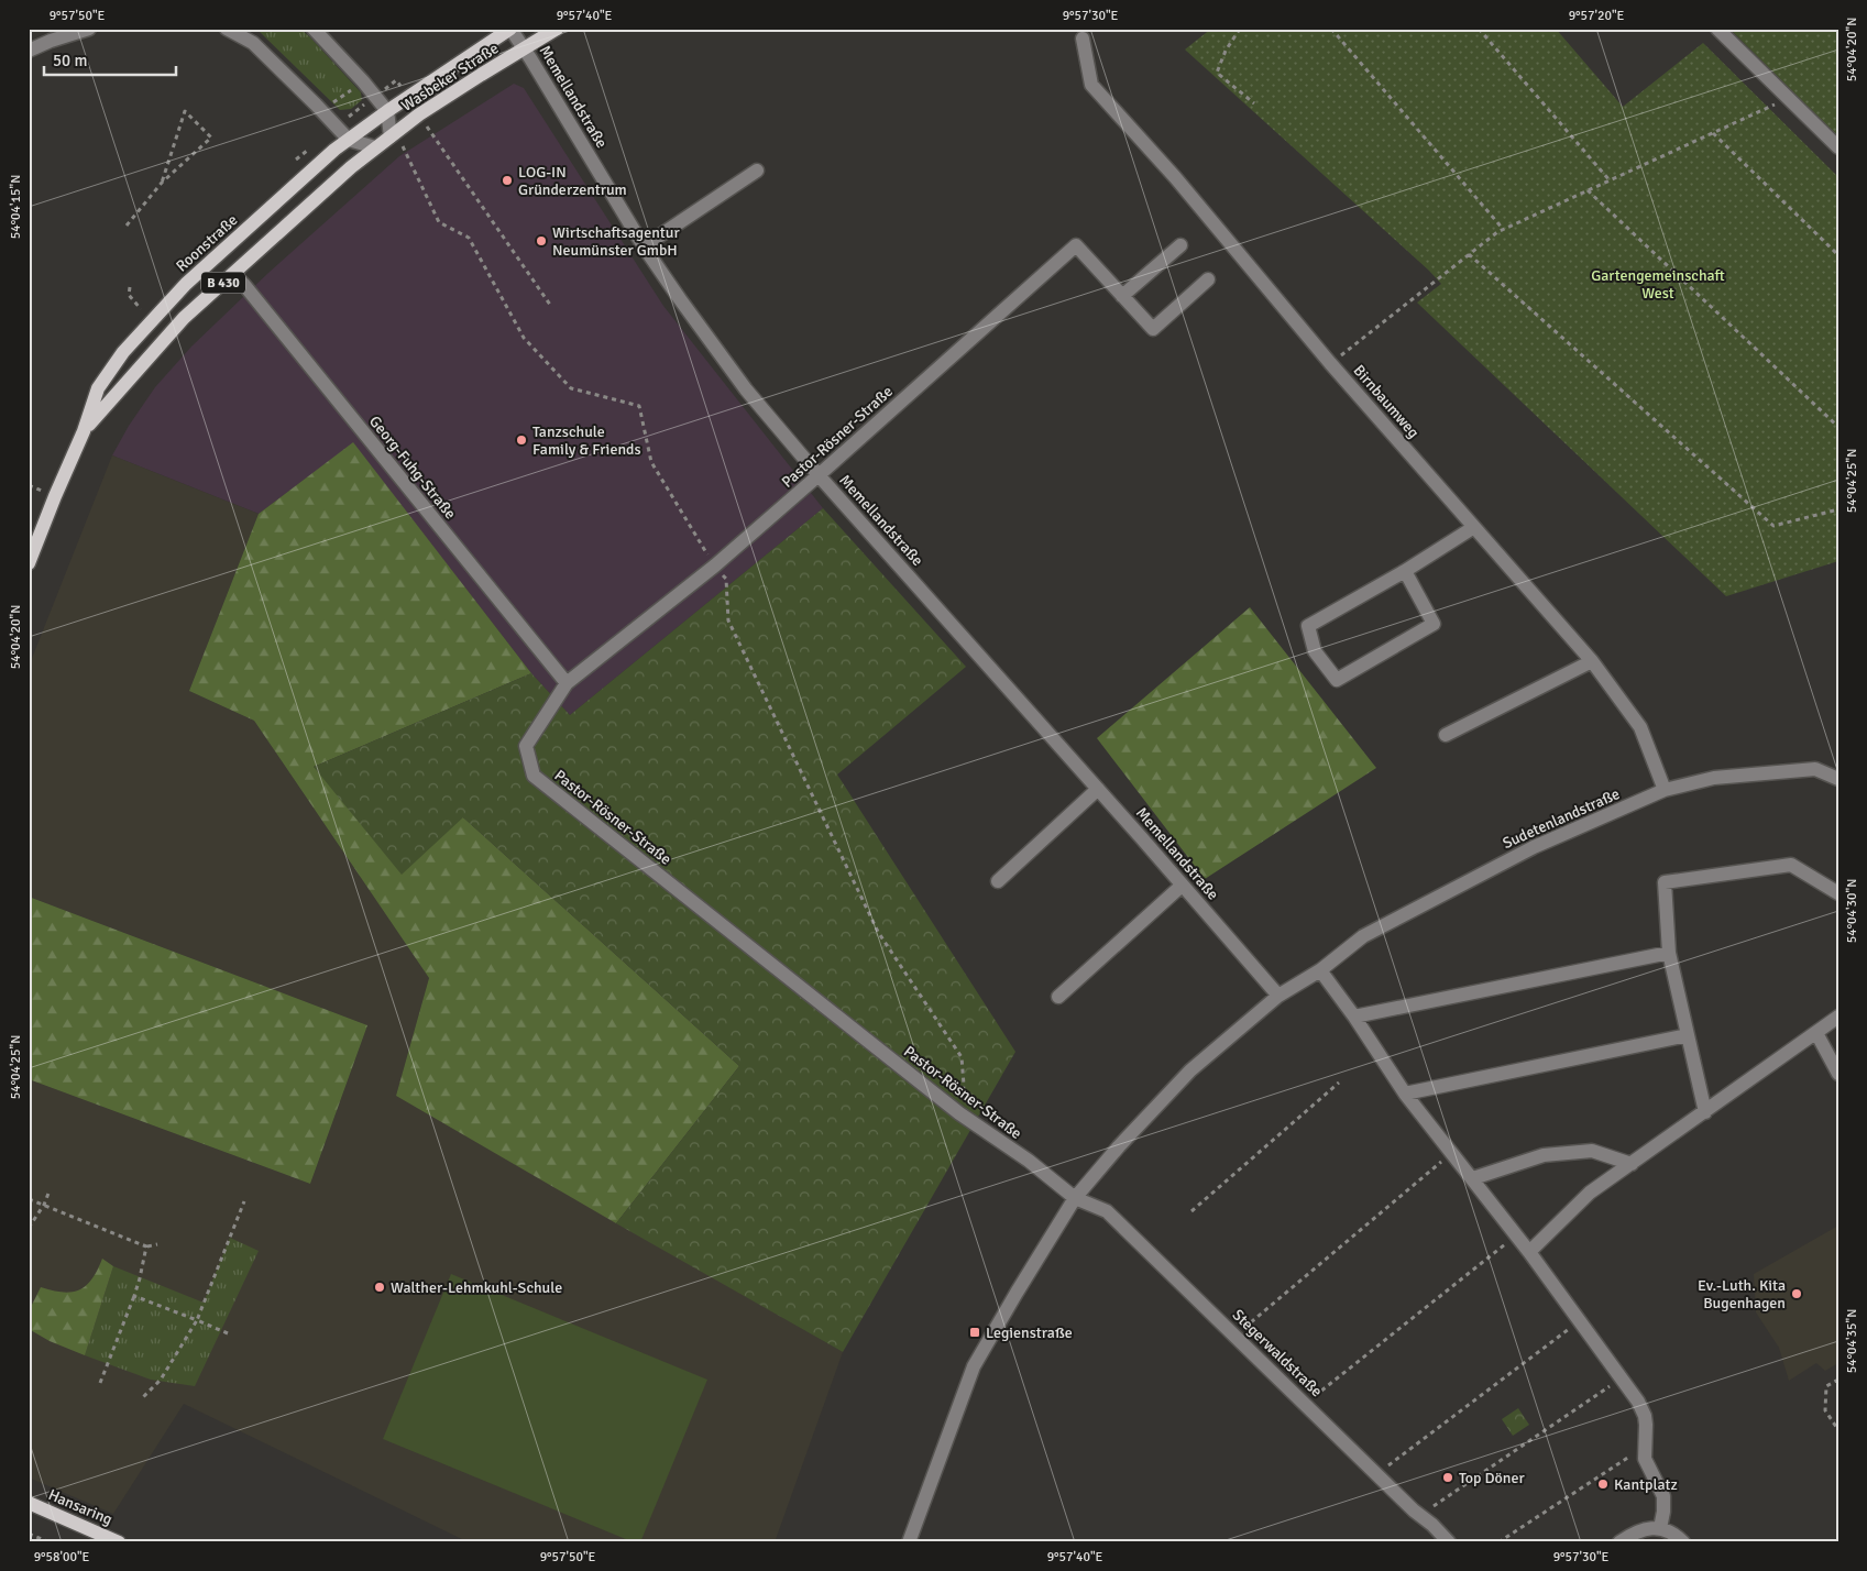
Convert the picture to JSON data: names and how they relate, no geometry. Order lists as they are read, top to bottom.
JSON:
{
  "streets": {
    "main road": [
      "Wasbeker Straße",
      "Roonstraße",
      "B 430",
      "Hansaring"
    ],
    "street": [
      "Memellandstraße",
      "Birnbaumweg",
      "Pastor-Rösner-Straße",
      "Georg-Fuhg-Straße",
      "Sudetenlandstraße",
      "Stegerwaldstraße"
    ]
  },
  "crossings": [
    ["Wasbeker Straße", "Memellandstraße"],
    ["Wasbeker Straße", "Roonstraße"],
    ["Memellandstraße", "Pastor-Rösner-Straße"],
    ["Memellandstraße", "Sudetenlandstraße"],
    ["Roonstraße", "Georg-Fuhg-Straße"],
    ["Birnbaumweg", "Sudetenlandstraße"],
    ["Pastor-Rösner-Straße", "Georg-Fuhg-Straße"],
    ["Pastor-Rösner-Straße", "Stegerwaldstraße"]
  ],
  "parks": ["Gartengemeinschaft West"],
  "places": {
    "other": [
      "LOG-IN Gründerzentrum",
      "Wirtschaftsagentur Neumünster GmbH",
      "Tanzschule Family & Friends",
      "Walther-Lehmkuhl-Schule",
      "Ev.-Luth. Kita Bugenhagen",
      "Top Döner",
      "Kantplatz"
    ],
    "transit": ["Legienstraße"]
  },
  "scale_bar": "50 m",
  "coordinates": [
    "9°57'50\"E",
    "9°57'40\"E",
    "9°57'30\"E",
    "9°57'20\"E",
    "54°04'20\"N",
    "54°04'15\"N",
    "54°04'25\"N",
    "54°04'30\"N",
    "54°04'35\"N",
    "9°58'00\"E"
  ]
}
